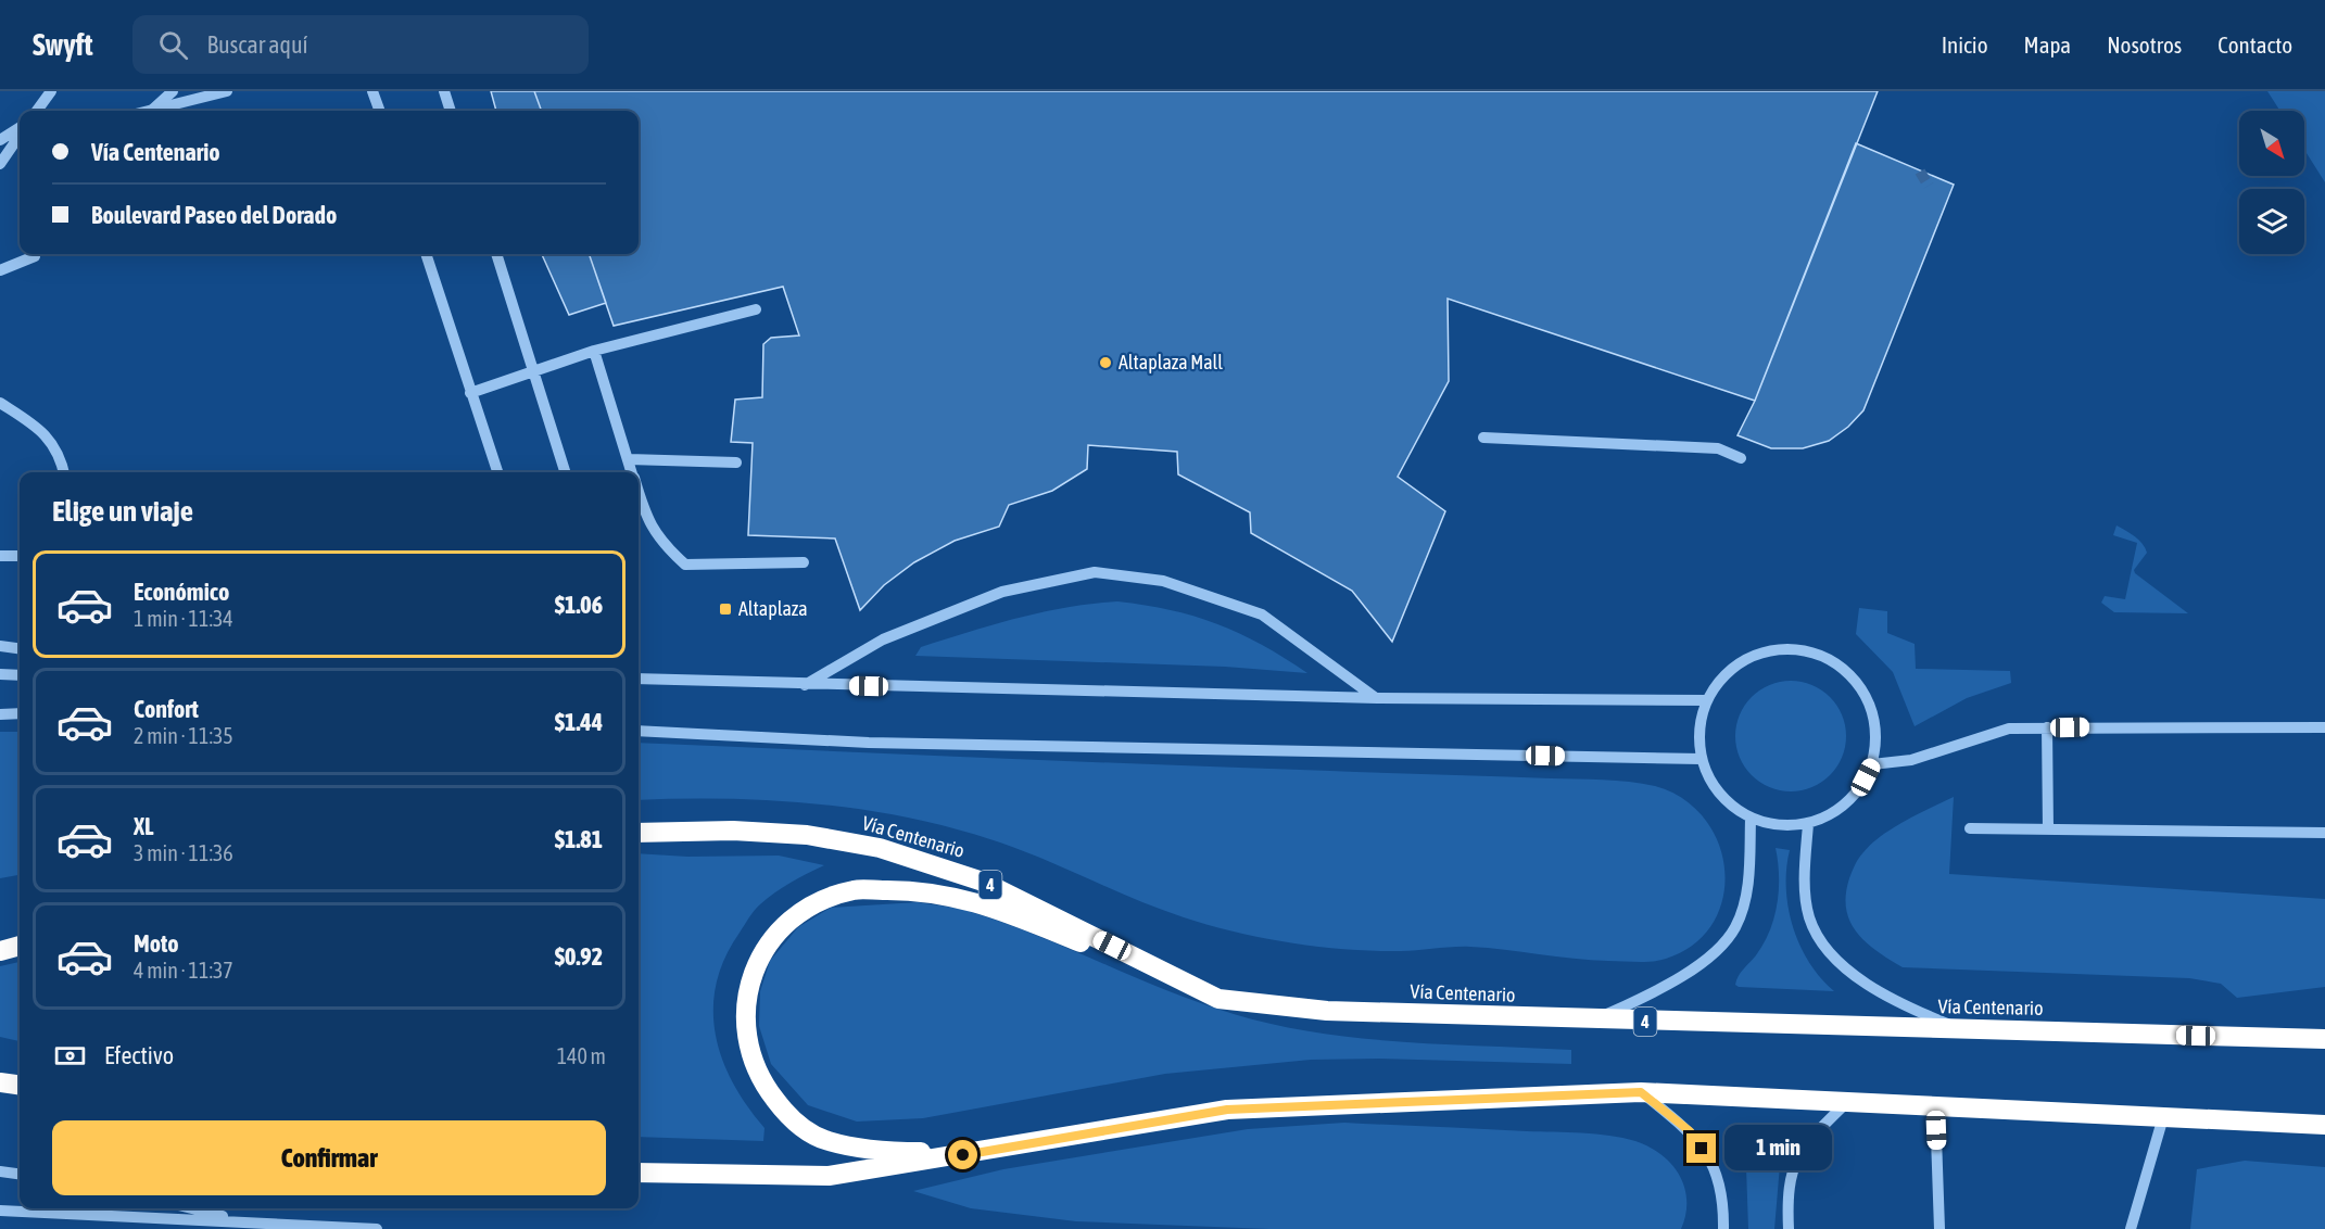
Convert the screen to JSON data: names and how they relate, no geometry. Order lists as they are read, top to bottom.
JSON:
{
  "streets": {
    "highway": ["Vía Centenario", "4"]
  },
  "places": {
    "other": ["Altaplaza Mall"],
    "transit": ["Altaplaza"]
  },
  "north": "bottom right",
  "page": {
    "header": "Swyft",
    "search": "Buscar aquí",
    "nav": [
      "Inicio",
      "Mapa",
      "Nosotros",
      "Contacto"
    ],
    "banner": ["Vía Centenario", "Boulevard Paseo del Dorado"],
    "heading": "Elige un viaje",
    "list": [
      {
        "name": "Económico",
        "note": "1 min · 11:34",
        "value": "$1.06"
      },
      {
        "name": "Confort",
        "note": "2 min · 11:35",
        "value": "$1.44"
      },
      {
        "name": "XL",
        "note": "3 min · 11:36",
        "value": "$1.81"
      },
      {
        "name": "Moto",
        "note": "4 min · 11:37",
        "value": "$0.92"
      }
    ],
    "pay": ["Efectivo", "140 m"],
    "buttons": "Confirmar",
    "bubble": "1 min"
  }
}
